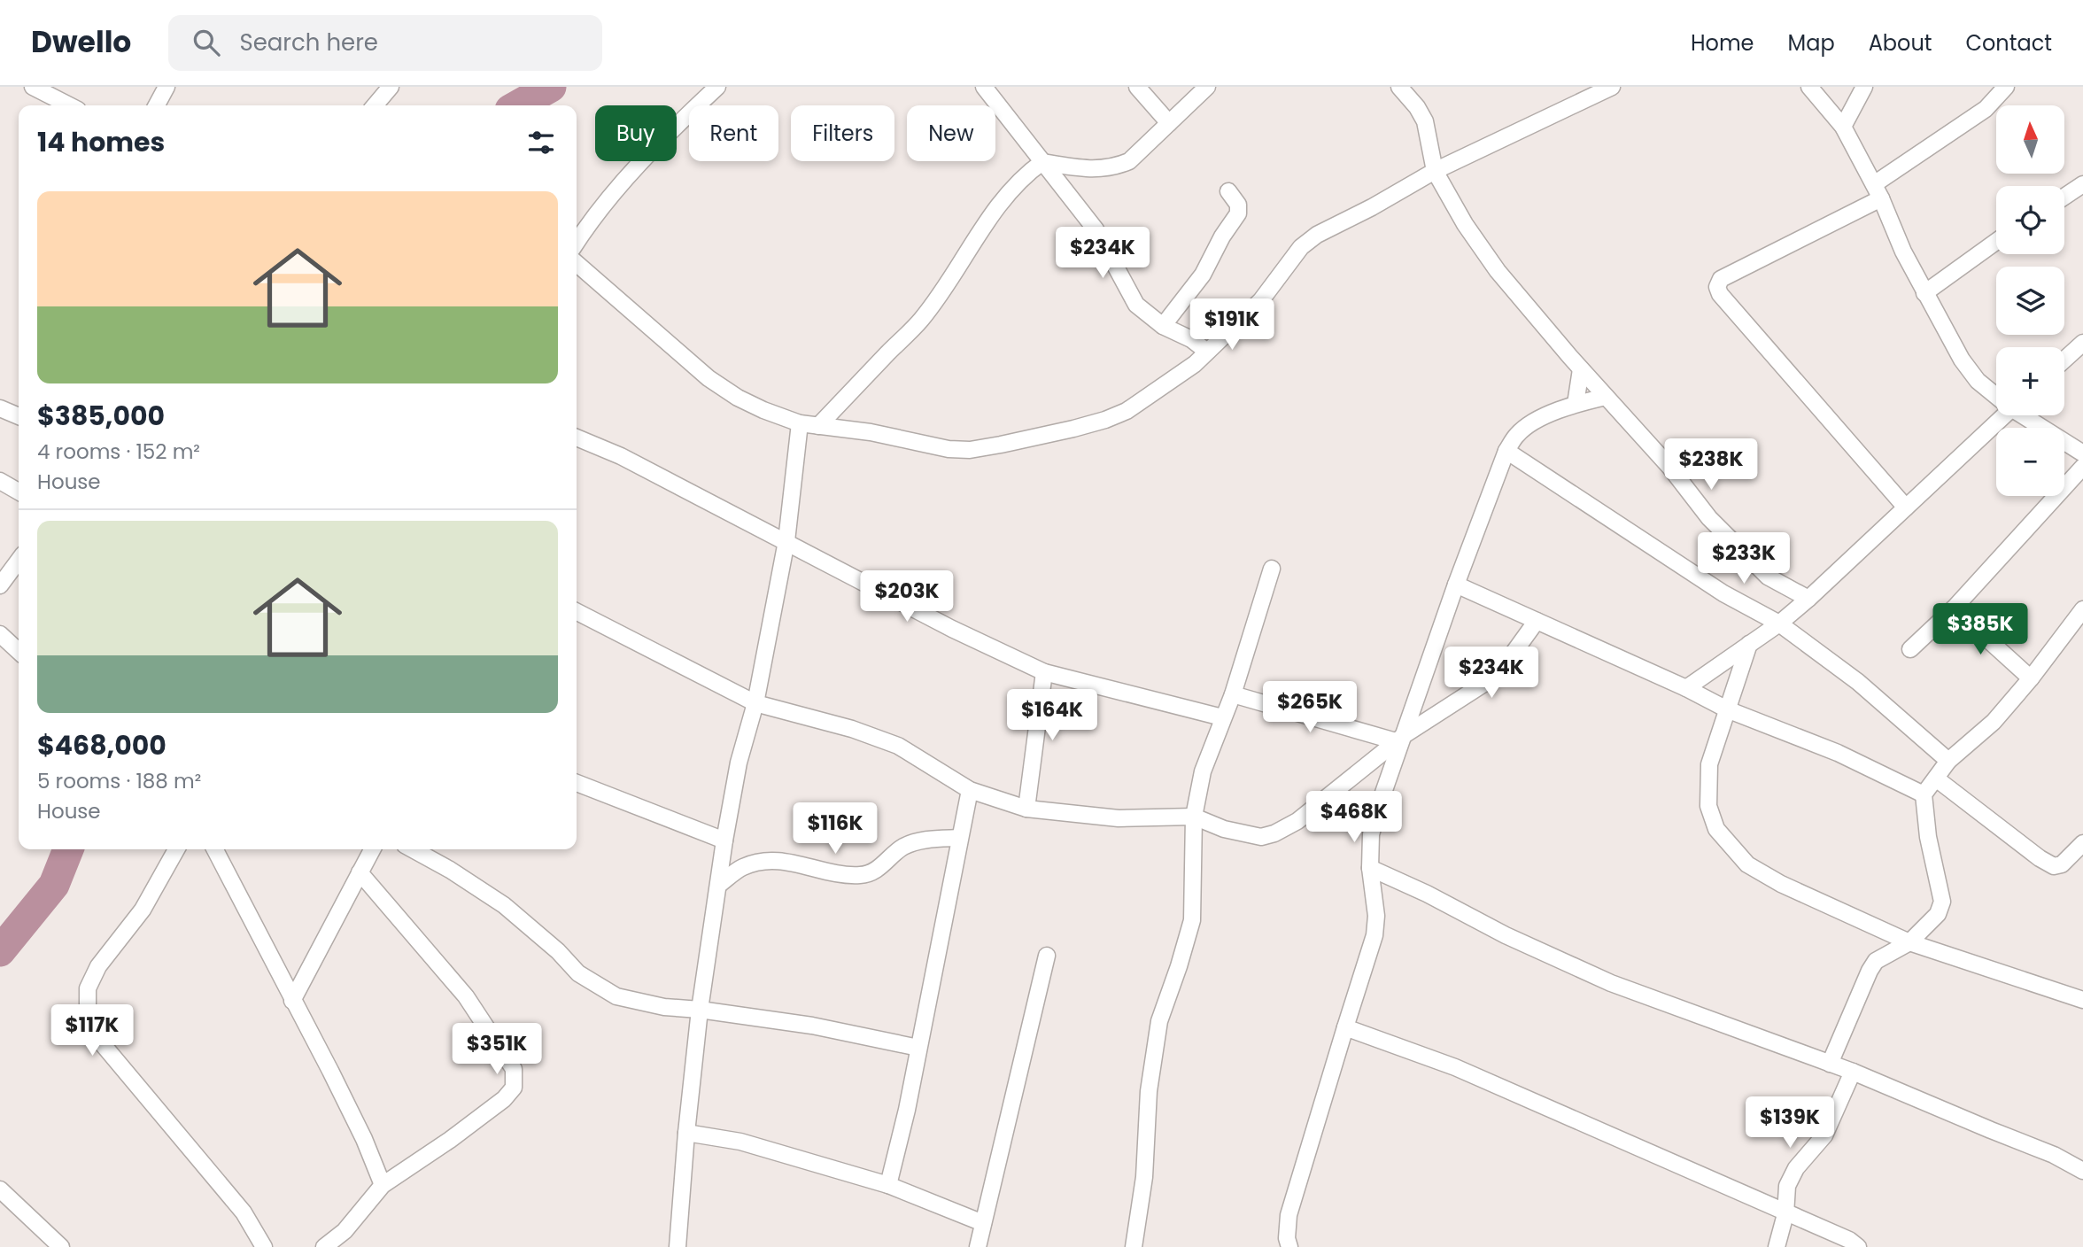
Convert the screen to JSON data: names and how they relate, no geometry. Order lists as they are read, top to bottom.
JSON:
{
  "north": "top",
  "page": {
    "header": "Dwello",
    "search": "Search here",
    "nav": [
      "Home",
      "Map",
      "About",
      "Contact"
    ],
    "map_buttons": ["+", "−"],
    "chip": [
      "Buy",
      "Rent",
      "Filters",
      "New"
    ],
    "heading": "14 homes",
    "list": [
      {
        "name": "$385,000",
        "note": "4 rooms · 152 m² · House"
      },
      {
        "name": "$468,000",
        "note": "5 rooms · 188 m² · House"
      }
    ],
    "price": [
      "$234K",
      "$191K",
      "$238K",
      "$233K",
      "$203K",
      "$385K",
      "$234K",
      "$265K",
      "$164K",
      "$468K",
      "$116K",
      "$117K",
      "$351K",
      "$139K"
    ]
  }
}
